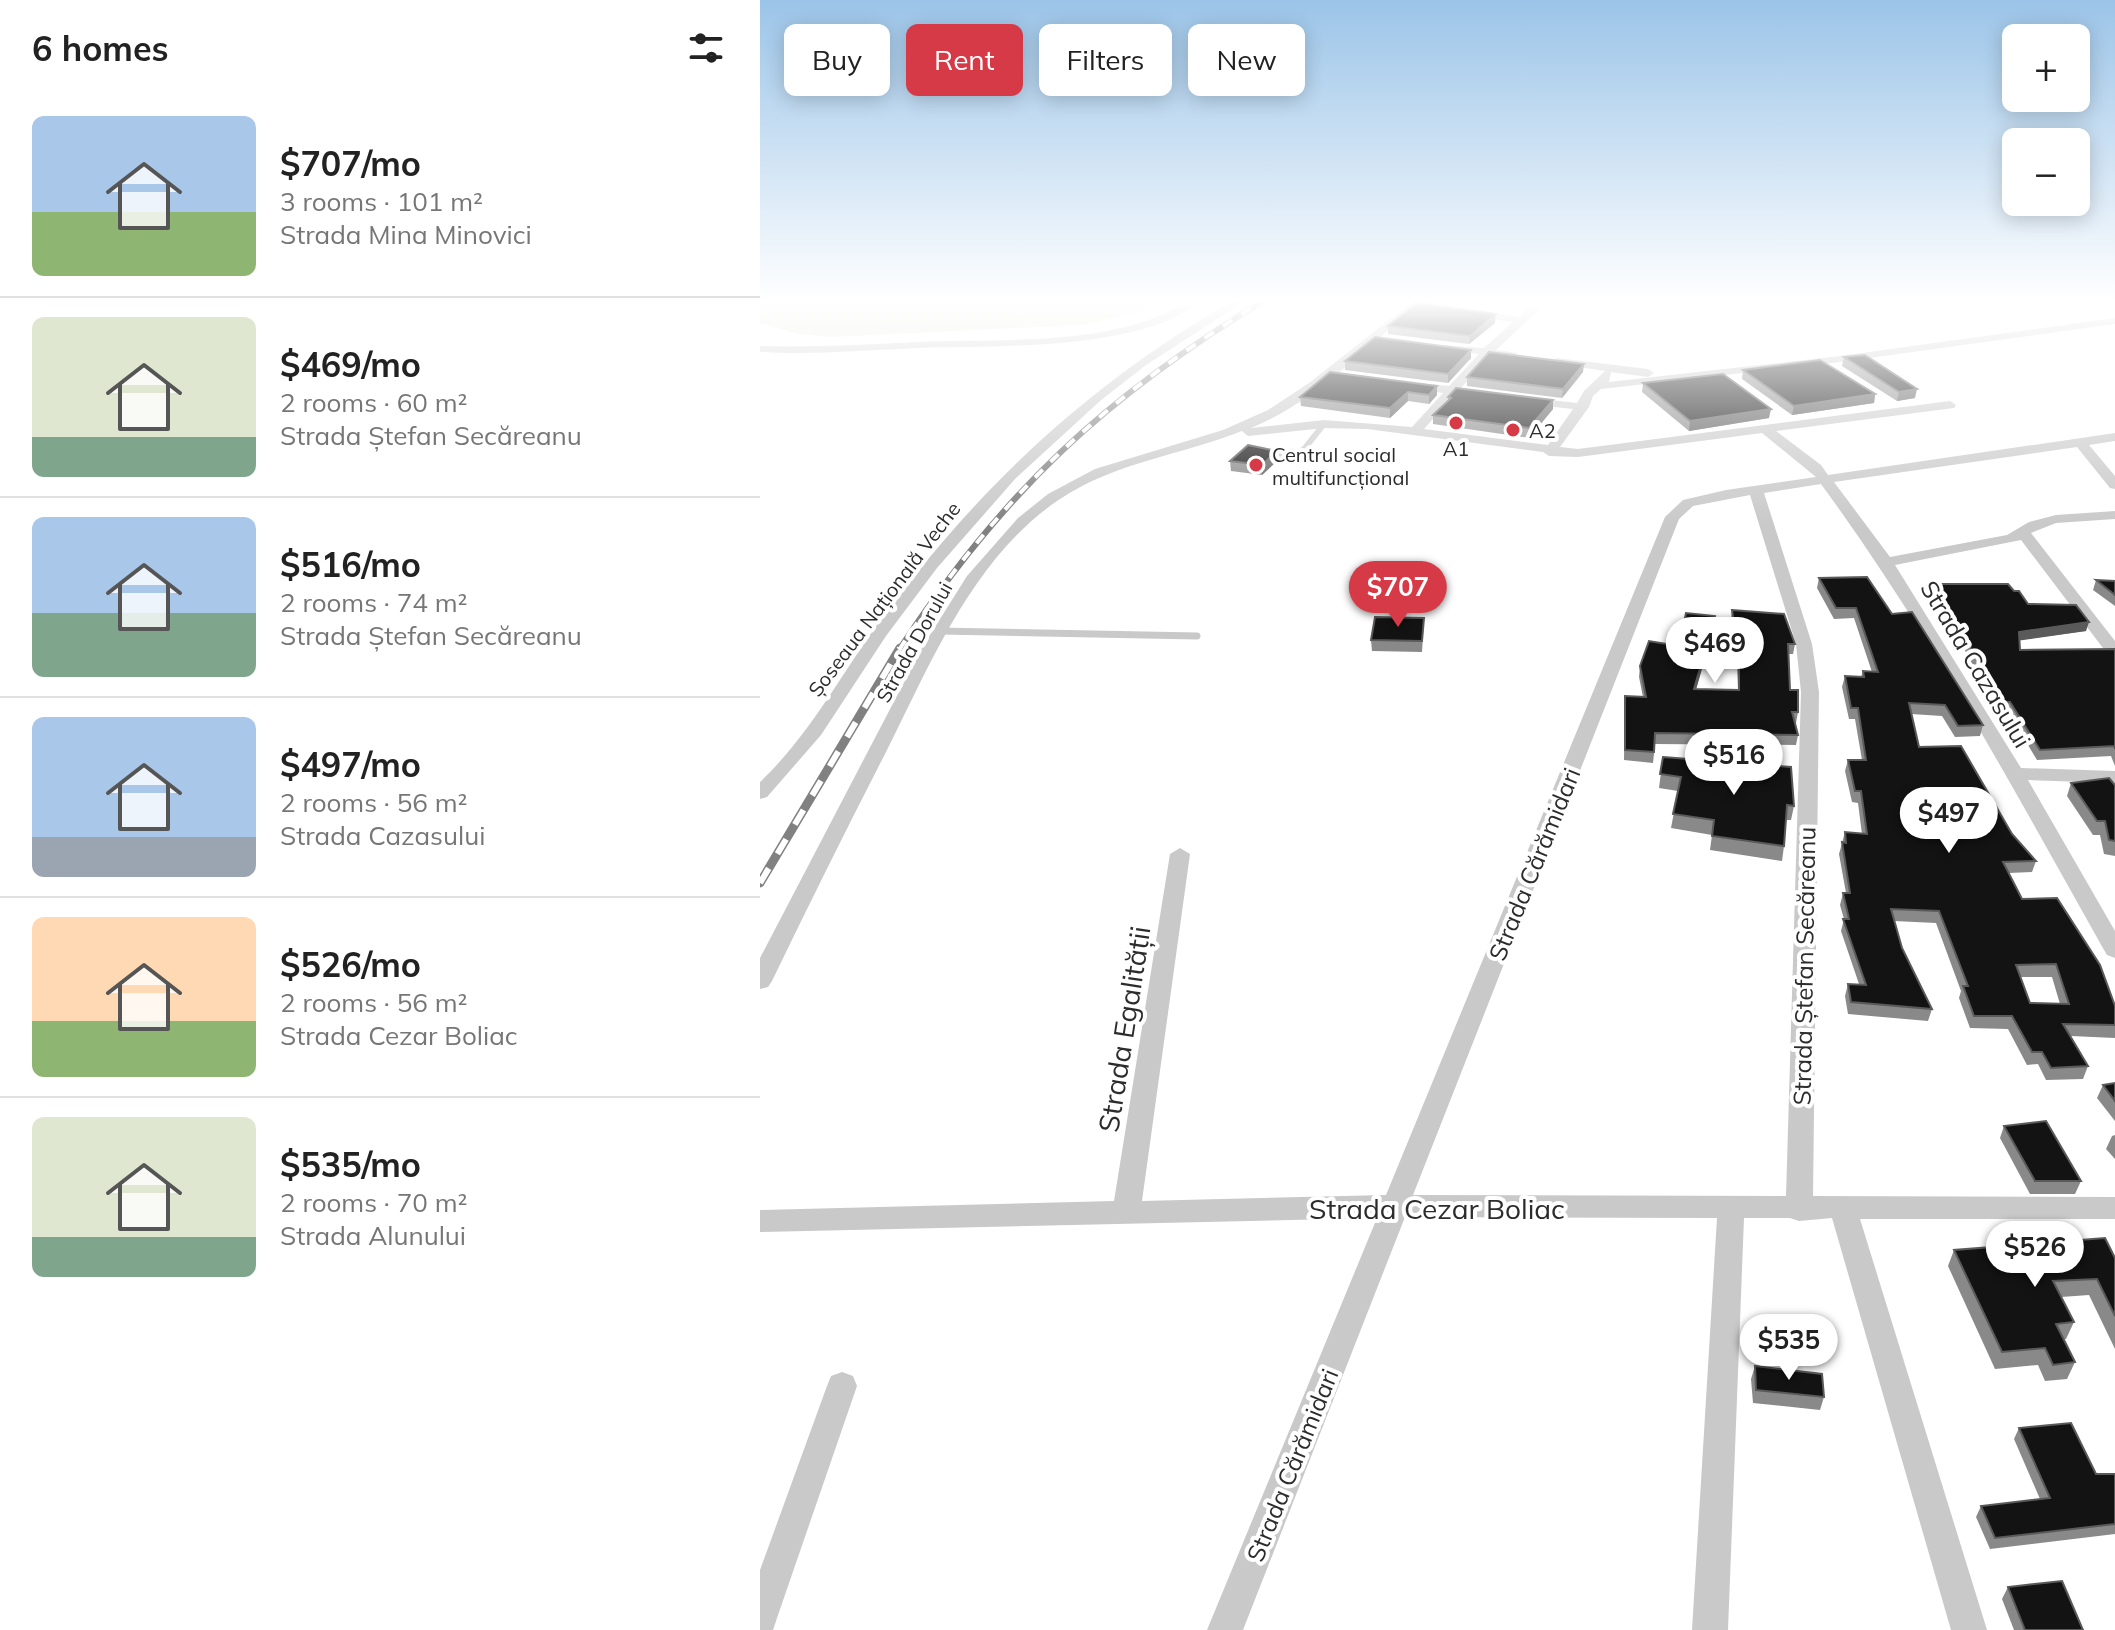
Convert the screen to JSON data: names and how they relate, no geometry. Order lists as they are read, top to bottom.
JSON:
{
  "streets": {
    "street": [
      "Șoseaua Națională Veche",
      "Strada Dorului",
      "Strada Cazasului",
      "Strada Cărămidari",
      "Strada Ștefan Secăreanu",
      "Strada Egalității",
      "Strada Cezar Boliac"
    ]
  },
  "crossings": [
    ["Strada Cazasului", "Strada Cărămidari"],
    ["Strada Cărămidari", "Strada Ștefan Secăreanu"],
    ["Strada Cărămidari", "Strada Cezar Boliac"],
    ["Strada Ștefan Secăreanu", "Strada Cezar Boliac"],
    ["Strada Egalității", "Strada Cezar Boliac"]
  ],
  "places": ["A1", "A2", "Centrul social multifuncțional"],
  "page": {
    "heading": "6 homes",
    "map_buttons": ["+", "−"],
    "chip": [
      "Buy",
      "Rent",
      "Filters",
      "New"
    ],
    "list": [
      {
        "name": "$707/mo",
        "note": "3 rooms · 101 m² · Strada Mina Minovici"
      },
      {
        "name": "$469/mo",
        "note": "2 rooms · 60 m² · Strada Ștefan Secăreanu"
      },
      {
        "name": "$516/mo",
        "note": "2 rooms · 74 m² · Strada Ștefan Secăreanu"
      },
      {
        "name": "$497/mo",
        "note": "2 rooms · 56 m² · Strada Cazasului"
      },
      {
        "name": "$526/mo",
        "note": "2 rooms · 56 m² · Strada Cezar Boliac"
      },
      {
        "name": "$535/mo",
        "note": "2 rooms · 70 m² · Strada Alunului"
      }
    ],
    "price": [
      "$707",
      "$469",
      "$516",
      "$497",
      "$526",
      "$535"
    ]
  }
}
